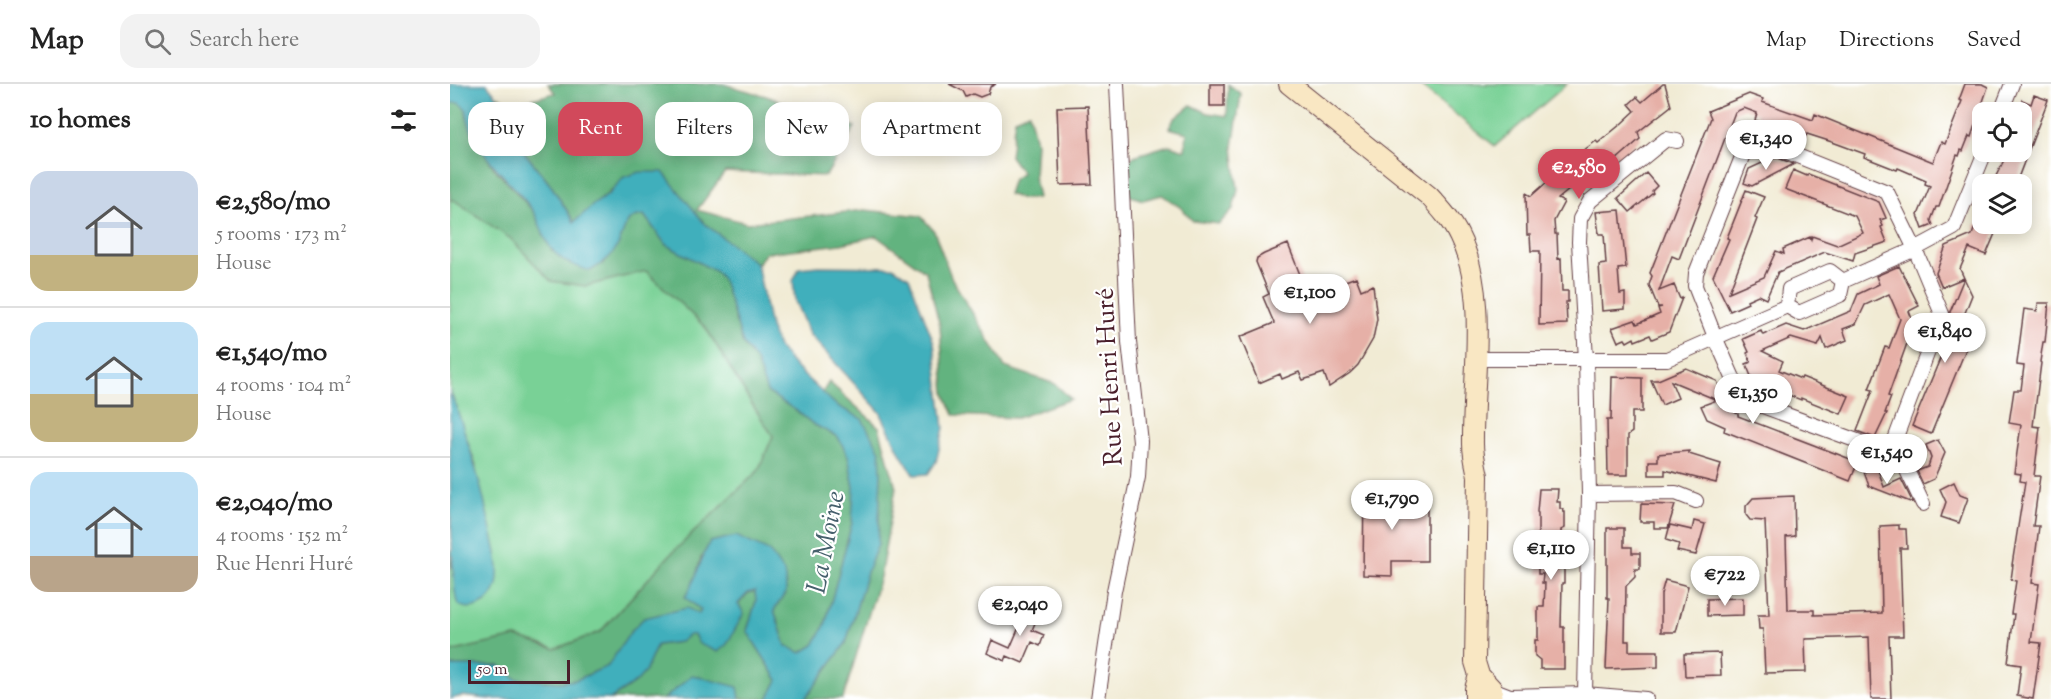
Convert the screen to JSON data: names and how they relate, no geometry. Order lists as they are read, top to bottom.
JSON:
{
  "streets": {
    "street": ["Rue Henri Huré"]
  },
  "water": ["La Moine"],
  "scale_bar": "50 m",
  "page": {
    "header": "Map",
    "search": "Search here",
    "nav": ["Map", "Directions", "Saved"],
    "heading": "10 homes",
    "chip": [
      "Buy",
      "Rent",
      "Filters",
      "New",
      "Apartment"
    ],
    "price": [
      "€1,340",
      "€2,580",
      "€1,100",
      "€1,840",
      "€1,350",
      "€1,540",
      "€1,790",
      "€1,110",
      "€722",
      "€2,040"
    ],
    "list": [
      {
        "name": "€2,580/mo",
        "note": "5 rooms · 173 m² · House"
      },
      {
        "name": "€1,540/mo",
        "note": "4 rooms · 104 m² · House"
      },
      {
        "name": "€2,040/mo",
        "note": "4 rooms · 152 m² · Rue Henri Huré"
      }
    ],
    "scale": "50 m"
  }
}
